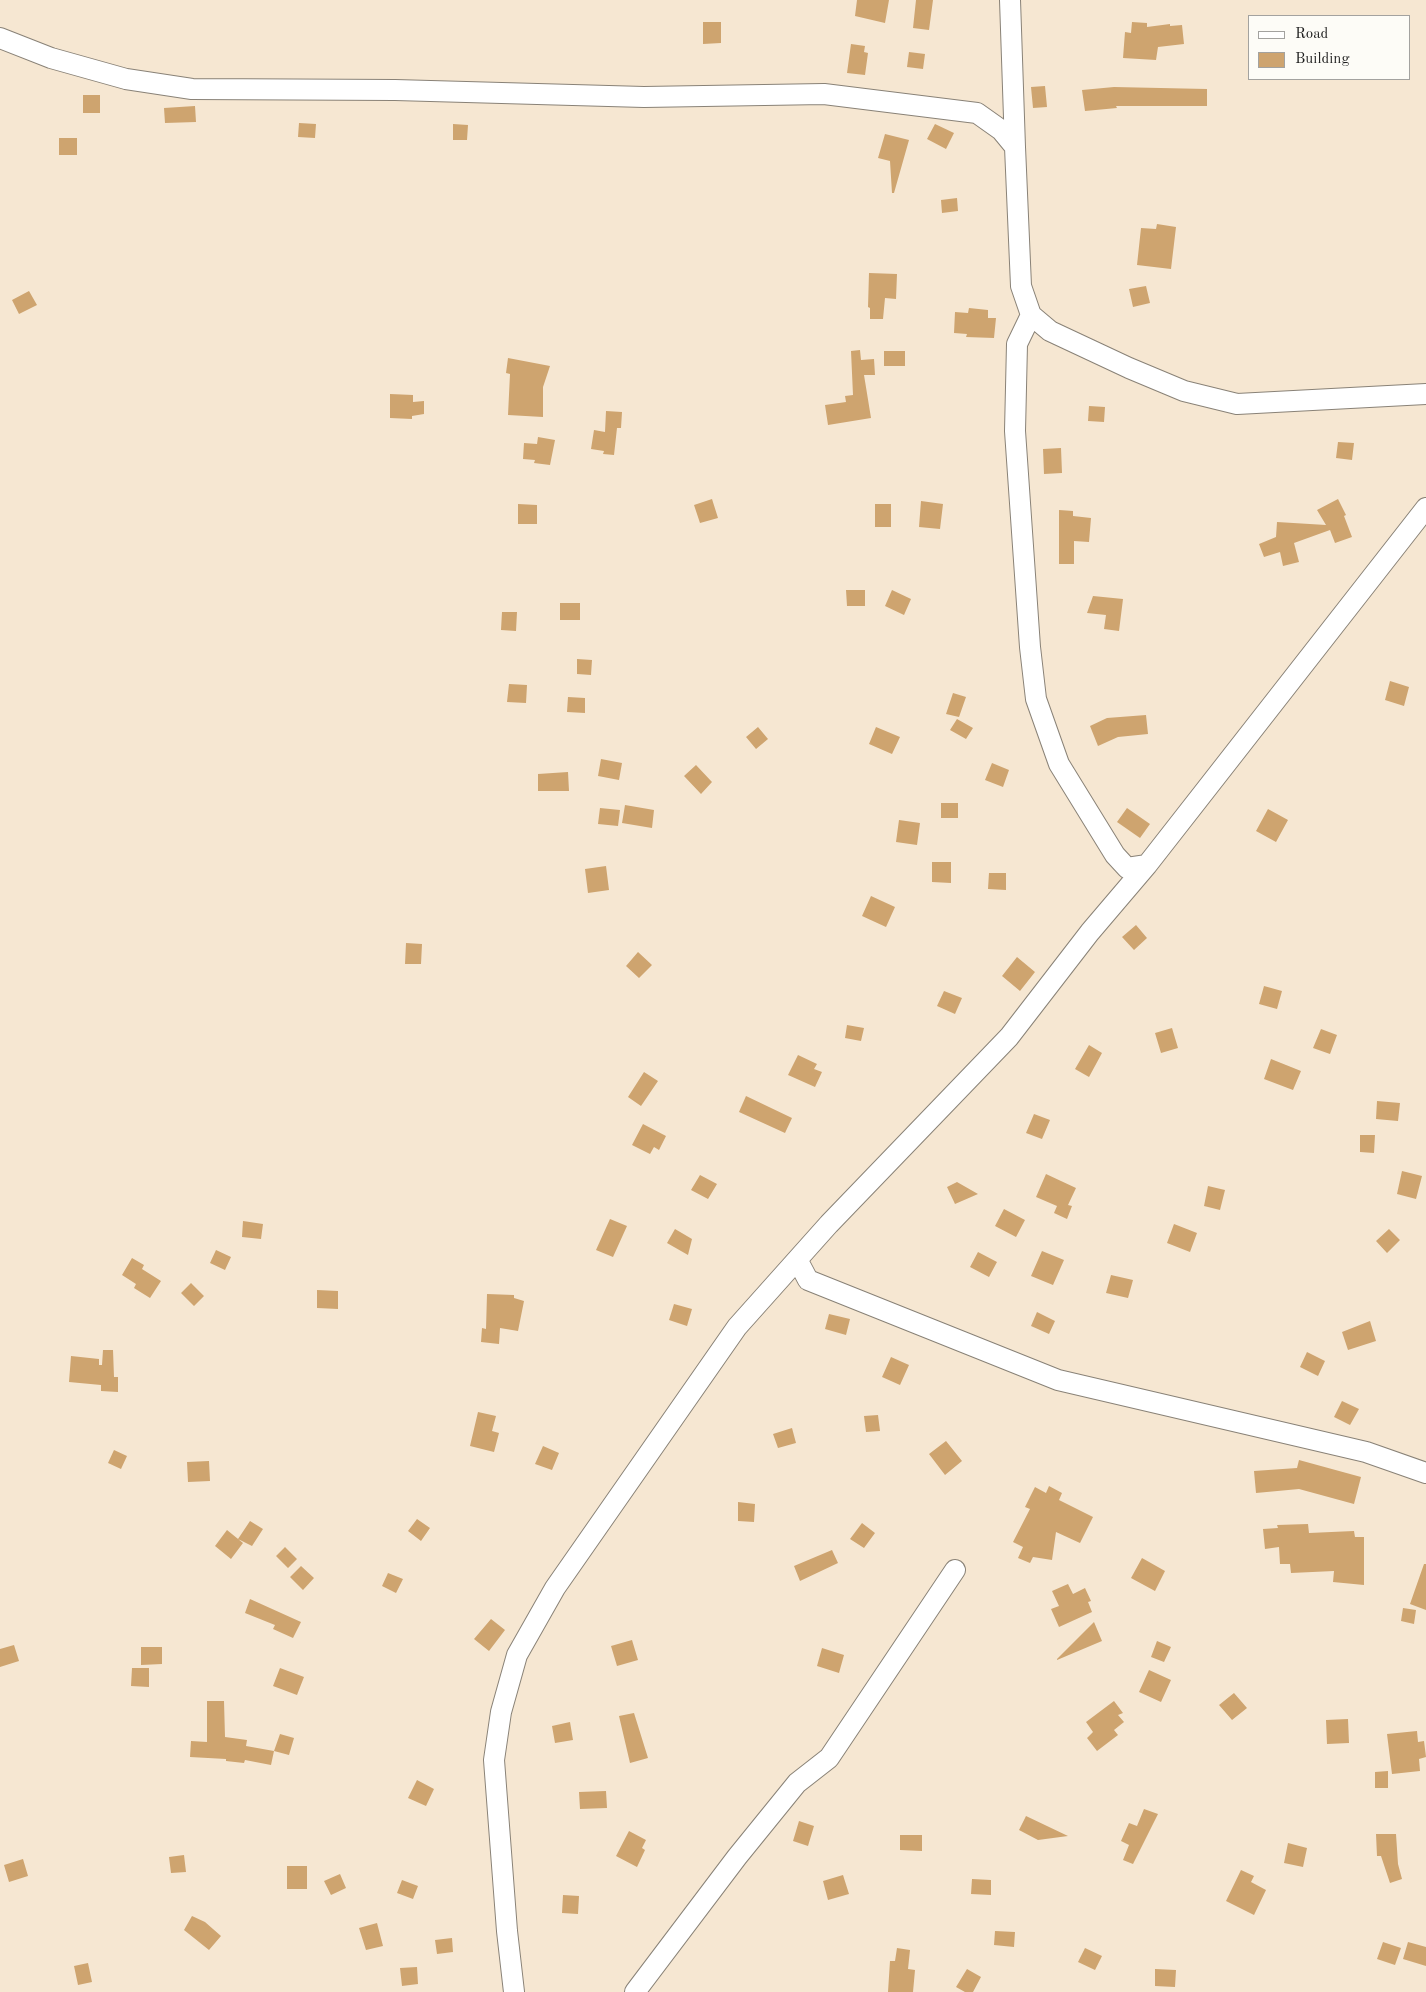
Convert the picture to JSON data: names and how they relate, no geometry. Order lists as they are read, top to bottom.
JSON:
{
  "legend": ["Road", "Building"]
}
